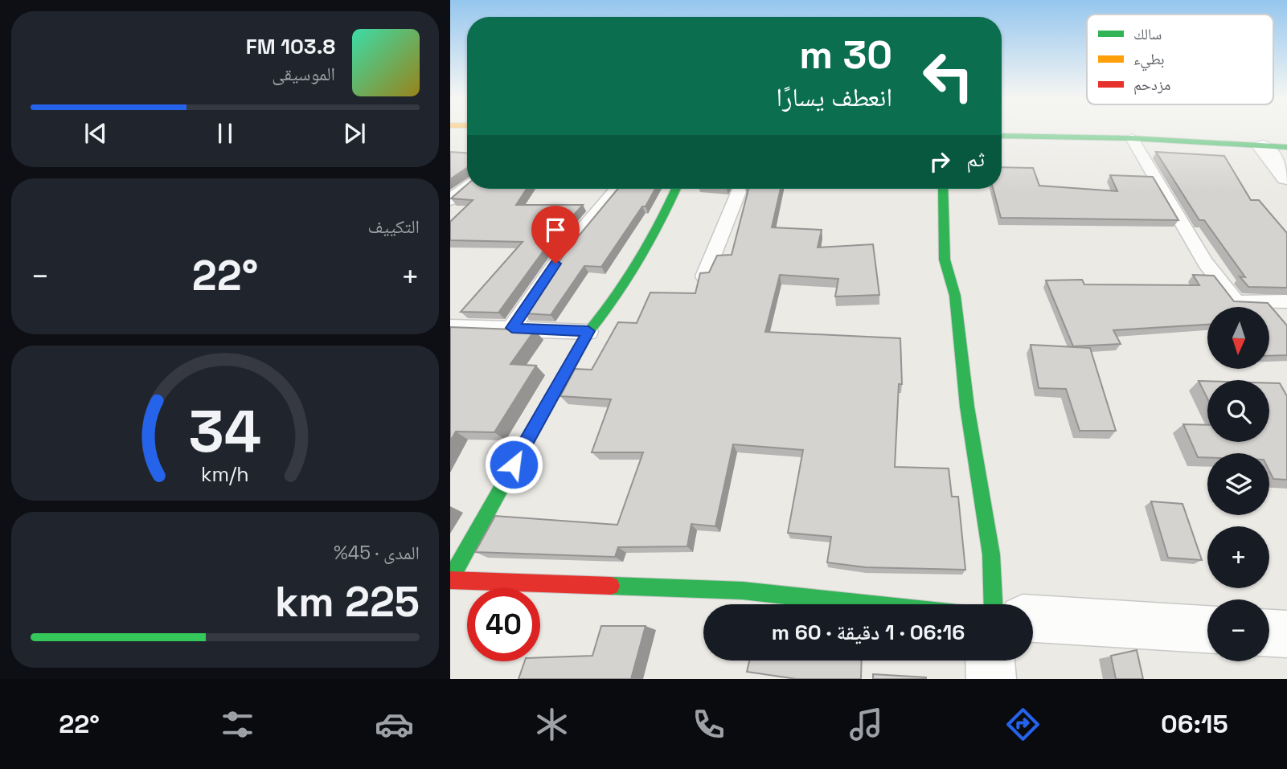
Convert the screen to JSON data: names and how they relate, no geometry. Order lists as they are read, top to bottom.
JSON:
{
  "legend": ["سالك", "بطيء", "مزدحم"],
  "north": "bottom",
  "page": {
    "turn": ["30 m", "انعطف يسارًا"],
    "song": ["103.8 FM", "الموسيقى"],
    "then": "ثم",
    "tile": [
      "التكييف",
      ["المدى · 45%", "225 km"]
    ],
    "heat": ["−", "22°", "+"],
    "map_buttons": ["+", "−"],
    "limit": "40",
    "trip": "06:16 · 1 دقيقة · 60 m",
    "tabs": ["06:15", "22°"],
    "gauge": ["34", "km/h"]
  }
}
